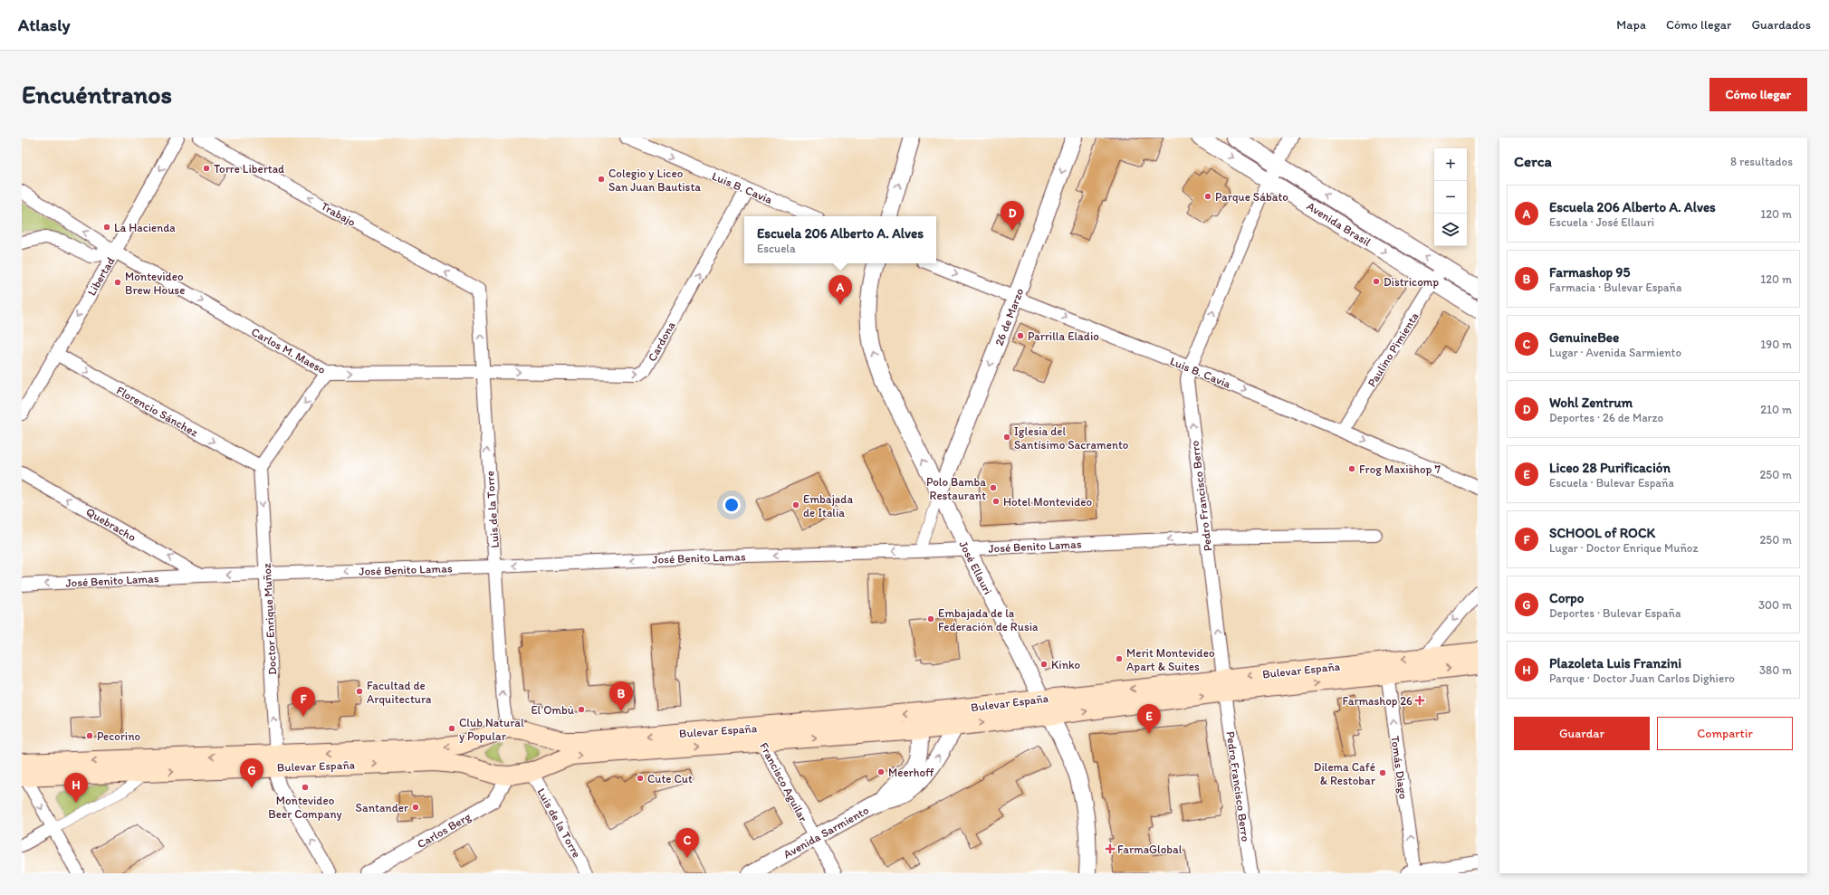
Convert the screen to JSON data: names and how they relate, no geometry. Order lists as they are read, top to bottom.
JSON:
{
  "streets": {
    "main road": ["Bulevar España"],
    "street": [
      "Luis B. Cavia",
      "Trabajo",
      "Avenida Brasil",
      "Libertad",
      "26 de Marzo",
      "Cardona",
      "Paulino Pimienta",
      "Carlos M. Maeso",
      "Florencio Sánchez",
      "Pedro Francisco Berro",
      "Luis de la Torre",
      "Quebracho",
      "José Benito Lamas",
      "José Ellauri",
      "Doctor Enrique Muñoz",
      "Tomás Diago",
      "Francisco Aguilar",
      "Carlos Berg",
      "Avenida Sarmiento"
    ]
  },
  "crossings": [
    ["Luis B. Cavia", "26 de Marzo"],
    ["Luis B. Cavia", "Cardona"],
    ["Luis B. Cavia", "Paulino Pimienta"],
    ["Luis B. Cavia", "Pedro Francisco Berro"],
    ["Trabajo", "Luis de la Torre"],
    ["Avenida Brasil", "Paulino Pimienta"],
    ["Avenida Brasil", "Pedro Francisco Berro"],
    ["Libertad", "Carlos M. Maeso"],
    ["Libertad", "Florencio Sánchez"],
    ["26 de Marzo", "José Ellauri"],
    ["Cardona", "Carlos M. Maeso"],
    ["Cardona", "Luis de la Torre"],
    ["Carlos M. Maeso", "Luis de la Torre"],
    ["Florencio Sánchez", "Doctor Enrique Muñoz"],
    ["Pedro Francisco Berro", "José Benito Lamas"],
    ["Pedro Francisco Berro", "Bulevar España"],
    ["Luis de la Torre", "José Benito Lamas"],
    ["Luis de la Torre", "Bulevar España"],
    ["Luis de la Torre", "Carlos Berg"],
    ["Quebracho", "José Benito Lamas"],
    ["José Benito Lamas", "José Ellauri"],
    ["José Benito Lamas", "Doctor Enrique Muñoz"],
    ["José Ellauri", "Bulevar España"],
    ["Doctor Enrique Muñoz", "Bulevar España"],
    ["Bulevar España", "Tomás Diago"],
    ["Bulevar España", "Francisco Aguilar"],
    ["Bulevar España", "Carlos Berg"],
    ["Bulevar España", "Avenida Sarmiento"],
    ["Francisco Aguilar", "Avenida Sarmiento"]
  ],
  "one_way": [
    "Luis B. Cavia",
    "Trabajo",
    "Libertad",
    "26 de Marzo",
    "Cardona",
    "Florencio Sánchez",
    "Pedro Francisco Berro",
    "Luis de la Torre",
    "Quebracho",
    "José Benito Lamas",
    "José Ellauri",
    "Tomás Diago"
  ],
  "places": {
    "other": [
      "Torre Libertad",
      "Colegio y Liceo San Juan Bautista",
      "Parque Sábato",
      "La Hacienda",
      "Districomp",
      "Montevideo Brew House",
      "Parrilla Eladio",
      "Iglesia del Santísimo Sacramento",
      "Frog Maxishop 7",
      "Polo Bamba Restaurant",
      "Hotel Montevideo",
      "Embajada de Italia",
      "Embajada de la Federación de Rusia",
      "Merit Montevideo Apart & Suites",
      "Kinko",
      "Facultad de Arquitectura",
      "El Ombú",
      "Club Natural y Popular",
      "Pecorino",
      "Meerhoff",
      "Dilema Café & Restobar",
      "Cute Cut",
      "Montevideo Beer Company",
      "Santander"
    ],
    "health": ["Farmashop 26", "FarmaGlobal"]
  },
  "page": {
    "header": "Atlasly",
    "nav": ["Mapa", "Cómo llegar", "Guardados"],
    "buttons": [
      "Cómo llegar",
      ["Guardar", "Compartir"]
    ],
    "title": "Encuéntranos",
    "heading": ["Cerca", "8 resultados"],
    "map_buttons": ["+", "−"],
    "list": [
      {
        "mark": "A",
        "name": "Escuela 206 Alberto A. Alves",
        "note": "Escuela · José Ellauri",
        "value": "120 m"
      },
      {
        "mark": "B",
        "name": "Farmashop 95",
        "note": "Farmacia · Bulevar España",
        "value": "120 m"
      },
      {
        "mark": "C",
        "name": "GenuineBee",
        "note": "Lugar · Avenida Sarmiento",
        "value": "190 m"
      },
      {
        "mark": "D",
        "name": "Wohl Zentrum",
        "note": "Deportes · 26 de Marzo",
        "value": "210 m"
      },
      {
        "mark": "E",
        "name": "Liceo 28 Purificación",
        "note": "Escuela · Bulevar España",
        "value": "250 m"
      },
      {
        "mark": "F",
        "name": "SCHOOL of ROCK",
        "note": "Lugar · Doctor Enrique Muñoz",
        "value": "250 m"
      },
      {
        "mark": "G",
        "name": "Corpo",
        "note": "Deportes · Bulevar España",
        "value": "300 m"
      },
      {
        "mark": "H",
        "name": "Plazoleta Luis Franzini",
        "note": "Parque · Doctor Juan Carlos Dighiero",
        "value": "380 m"
      }
    ],
    "pins": [
      "D",
      "A",
      "B",
      "F",
      "E",
      "G",
      "H",
      "C"
    ],
    "popup": ["Escuela 206 Alberto A. Alves", "Escuela"]
  }
}
